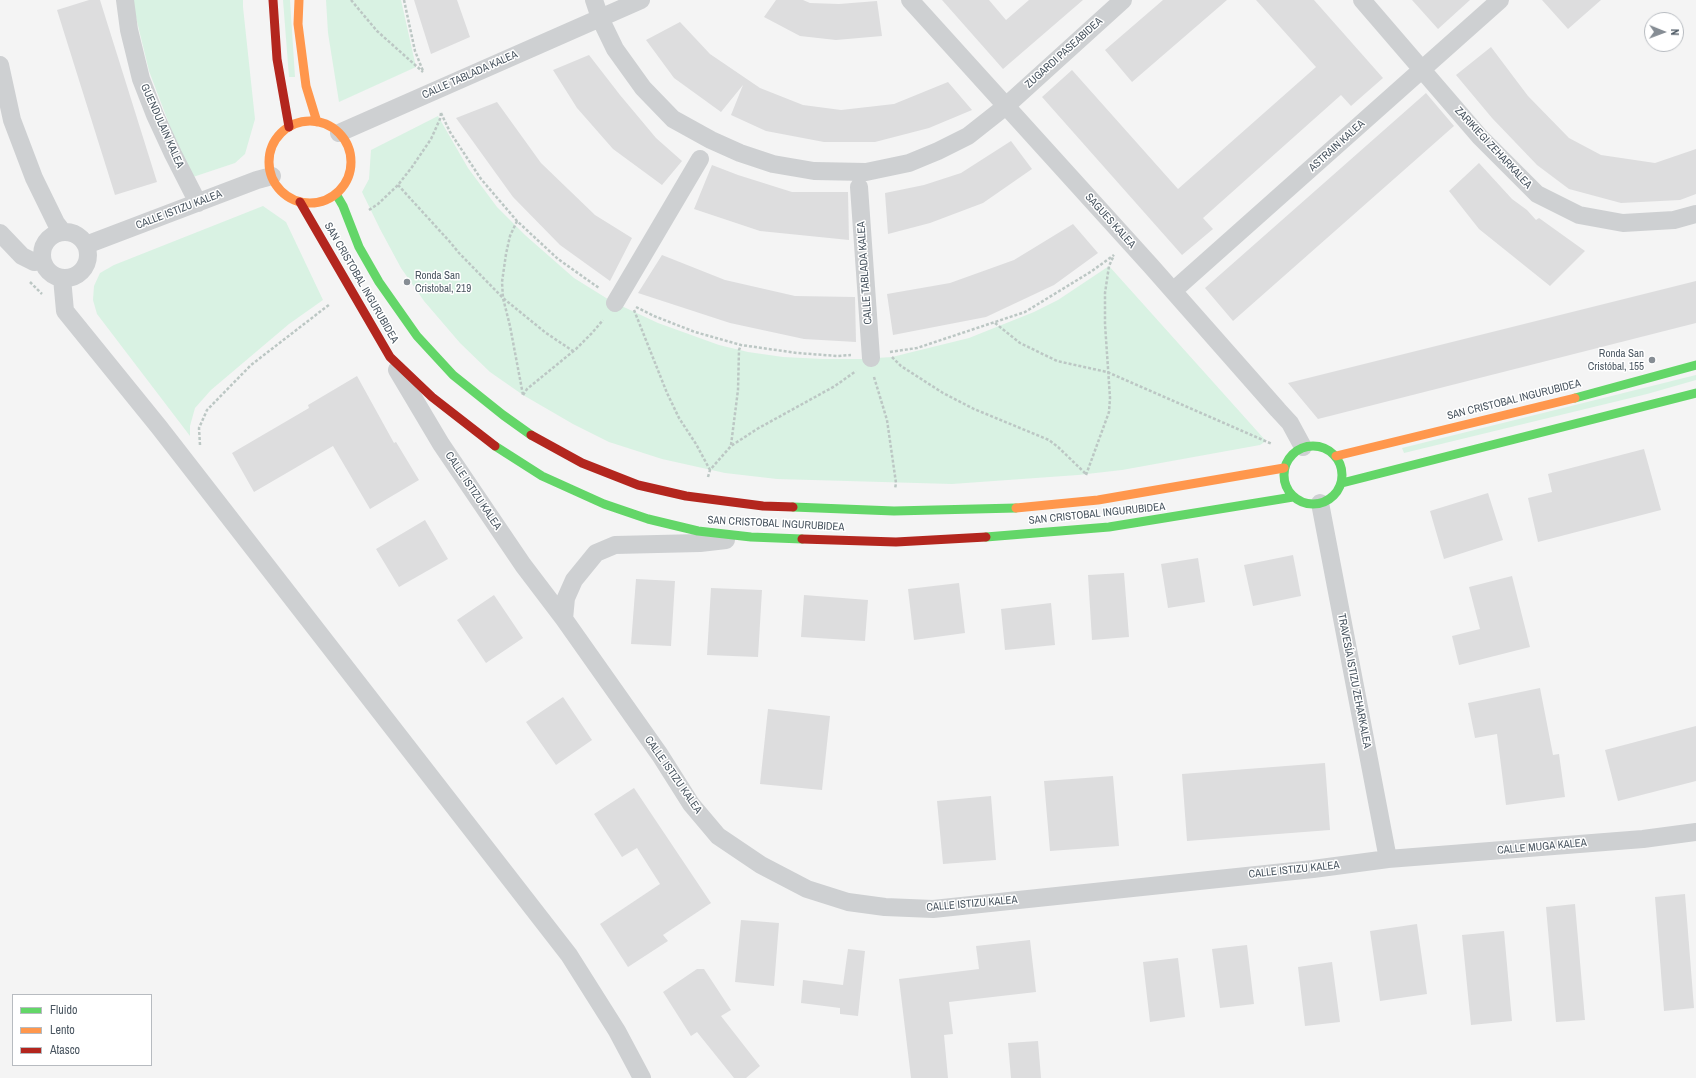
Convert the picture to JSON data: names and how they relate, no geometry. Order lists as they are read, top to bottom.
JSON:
{
  "streets": {
    "street": [
      "ZUGARDI PASEABIDEA",
      "CALLE TABLADA KALEA",
      "GUENDULAIN KALEA",
      "ASTRAIN KALEA",
      "ZARIKIEGI ZEHARKALEA",
      "CALLE ISTIZU KALEA",
      "SAGUES KALEA",
      "SAN CRISTOBAL INGURUBIDEA",
      "TRAVESÍA ISTIZU ZEHARKALEA",
      "CALLE MUGA KALEA"
    ]
  },
  "crossings": [
    ["ZUGARDI PASEABIDEA", "SAGUES KALEA"],
    ["CALLE TABLADA KALEA", "CALLE ISTIZU KALEA"],
    ["CALLE TABLADA KALEA", "SAN CRISTOBAL INGURUBIDEA"],
    ["GUENDULAIN KALEA", "CALLE ISTIZU KALEA"],
    ["ASTRAIN KALEA", "ZARIKIEGI ZEHARKALEA"],
    ["ASTRAIN KALEA", "SAGUES KALEA"],
    ["CALLE ISTIZU KALEA", "SAN CRISTOBAL INGURUBIDEA"],
    ["CALLE ISTIZU KALEA", "TRAVESÍA ISTIZU ZEHARKALEA"],
    ["CALLE ISTIZU KALEA", "CALLE MUGA KALEA"],
    ["SAGUES KALEA", "SAN CRISTOBAL INGURUBIDEA"],
    ["SAGUES KALEA", "TRAVESÍA ISTIZU ZEHARKALEA"],
    ["SAN CRISTOBAL INGURUBIDEA", "TRAVESÍA ISTIZU ZEHARKALEA"],
    ["TRAVESÍA ISTIZU ZEHARKALEA", "CALLE MUGA KALEA"]
  ],
  "places": ["Ronda San Cristobal, 219", "Ronda San Cristóbal, 155"],
  "legend": ["Fluido", "Lento", "Atasco"],
  "north": "right"
}
